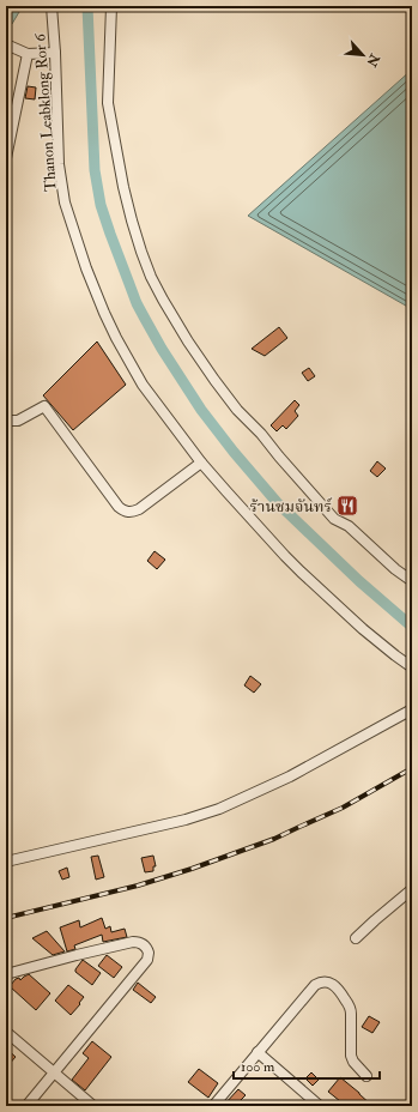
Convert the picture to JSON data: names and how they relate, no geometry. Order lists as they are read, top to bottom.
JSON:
{
  "streets": {
    "street": ["Thanon Leabklong Ror 6"]
  },
  "places": {
    "restaurant": ["ร้านชมจันทร์"]
  },
  "scale_bar": "100 m",
  "north": "bottom right"
}
